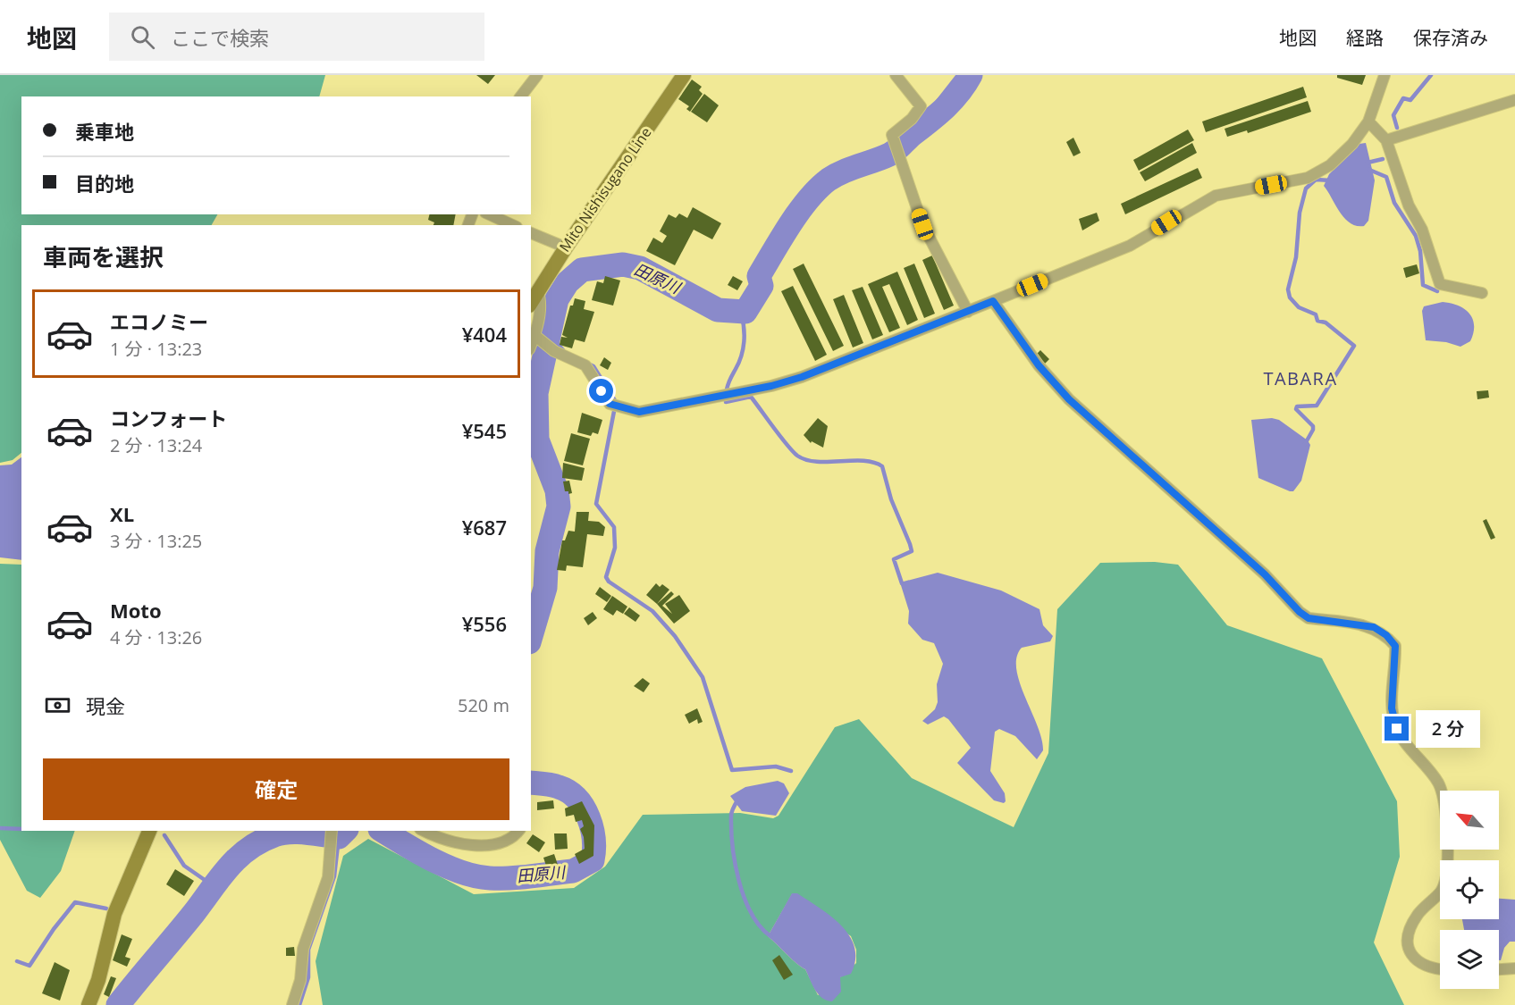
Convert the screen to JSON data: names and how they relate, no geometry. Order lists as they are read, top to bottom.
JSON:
{
  "streets": {
    "main road": ["Mito Nishisugano Line"]
  },
  "districts": ["TABARA"],
  "water": ["田原川"],
  "north": "top left",
  "page": {
    "header": "地図",
    "search": "ここで検索",
    "nav": ["地図", "経路", "保存済み"],
    "banner": ["乗車地", "目的地"],
    "heading": "車両を選択",
    "list": [
      {
        "name": "エコノミー",
        "note": "1 分 · 13:23",
        "value": "¥404"
      },
      {
        "name": "コンフォート",
        "note": "2 分 · 13:24",
        "value": "¥545"
      },
      {
        "name": "XL",
        "note": "3 分 · 13:25",
        "value": "¥687"
      },
      {
        "name": "Moto",
        "note": "4 分 · 13:26",
        "value": "¥556"
      }
    ],
    "pay": ["現金", "520 m"],
    "bubble": "2 分",
    "buttons": "確定"
  }
}
